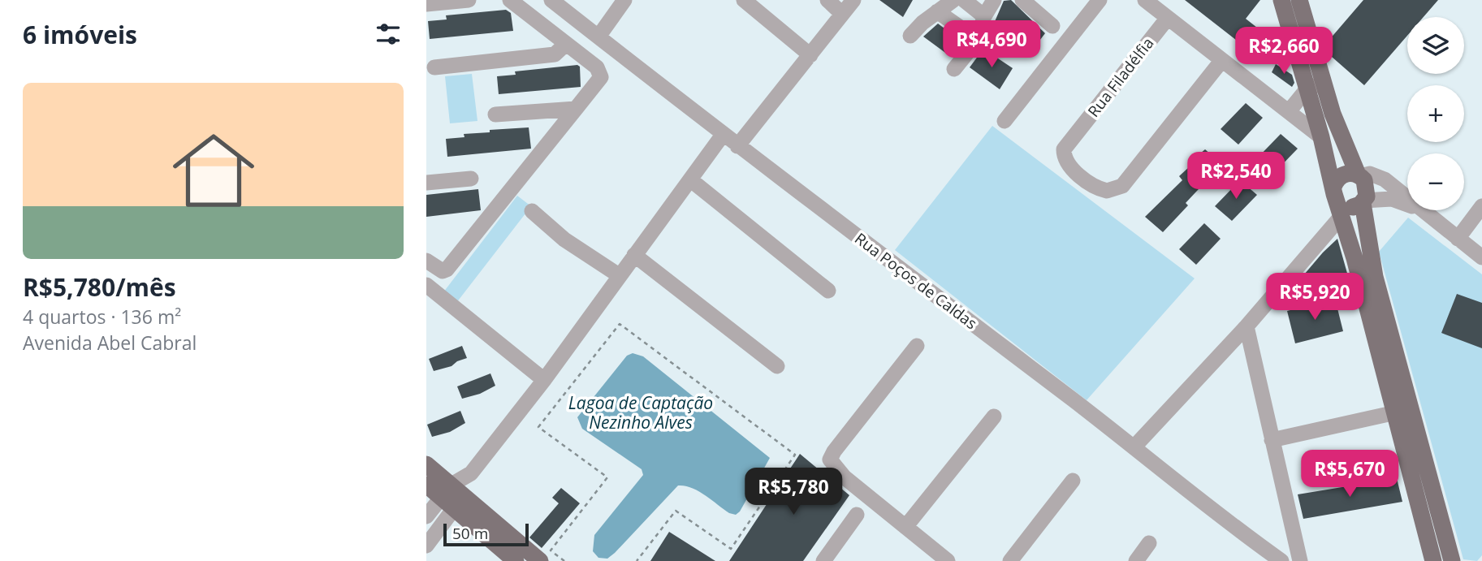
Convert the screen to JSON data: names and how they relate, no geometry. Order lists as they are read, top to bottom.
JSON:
{
  "streets": {
    "street": ["Rua Filadélfia", "Rua Poços de Caldas"]
  },
  "water": ["Lagoa de Captação Nezinho Alves"],
  "scale_bar": "50 m",
  "page": {
    "heading": "6 imóveis",
    "map_buttons": ["+", "−"],
    "price": [
      "R$4,690",
      "R$2,660",
      "R$2,540",
      "R$5,920",
      "R$5,670",
      "R$5,780"
    ],
    "list": [
      {
        "name": "R$5,780/mês",
        "note": "4 quartos · 136 m² · Avenida Abel Cabral"
      }
    ],
    "scale": "50 m"
  }
}
